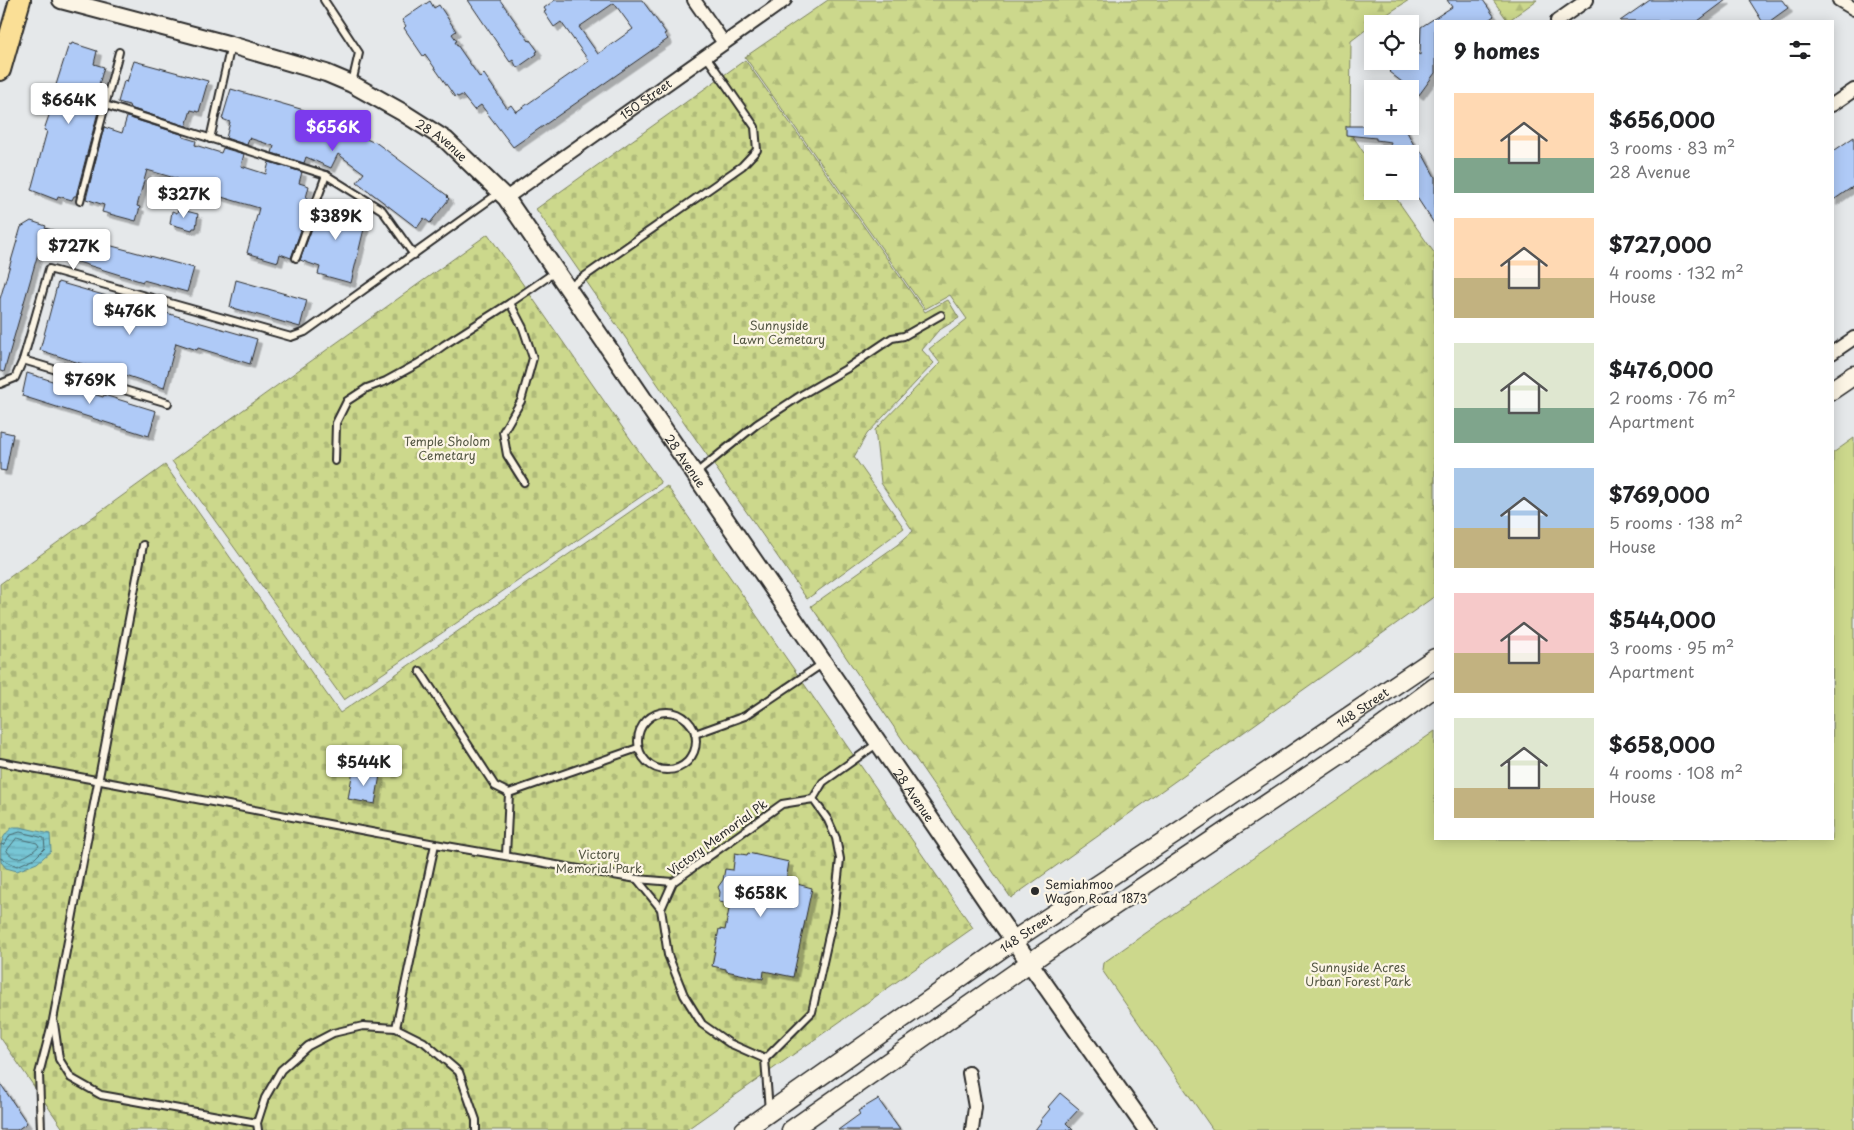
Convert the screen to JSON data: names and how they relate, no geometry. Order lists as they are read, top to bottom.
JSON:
{
  "streets": {
    "main road": ["148 Street"],
    "street": ["150 Street", "28 Avenue"],
    "lane": ["Victory Memorial Pk"]
  },
  "crossings": [
    ["150 Street", "28 Avenue"],
    ["28 Avenue", "148 Street"]
  ],
  "parks": [
    "Sunnyside Lawn Cemetary",
    "Temple Sholom Cemetary",
    "Victory Memorial Park",
    "Sunnyside Acres Urban Forest Park"
  ],
  "places": ["Semiahmoo Wagon Road 1873"],
  "page": {
    "map_buttons": ["+", "−"],
    "heading": "9 homes",
    "list": [
      {
        "name": "$656,000",
        "note": "3 rooms · 83 m² · 28 Avenue"
      },
      {
        "name": "$727,000",
        "note": "4 rooms · 132 m² · House"
      },
      {
        "name": "$476,000",
        "note": "2 rooms · 76 m² · Apartment"
      },
      {
        "name": "$769,000",
        "note": "5 rooms · 138 m² · House"
      },
      {
        "name": "$544,000",
        "note": "3 rooms · 95 m² · Apartment"
      },
      {
        "name": "$658,000",
        "note": "4 rooms · 108 m² · House"
      }
    ],
    "price": [
      "$664K",
      "$656K",
      "$327K",
      "$389K",
      "$727K",
      "$476K",
      "$769K",
      "$544K",
      "$658K"
    ]
  }
}
